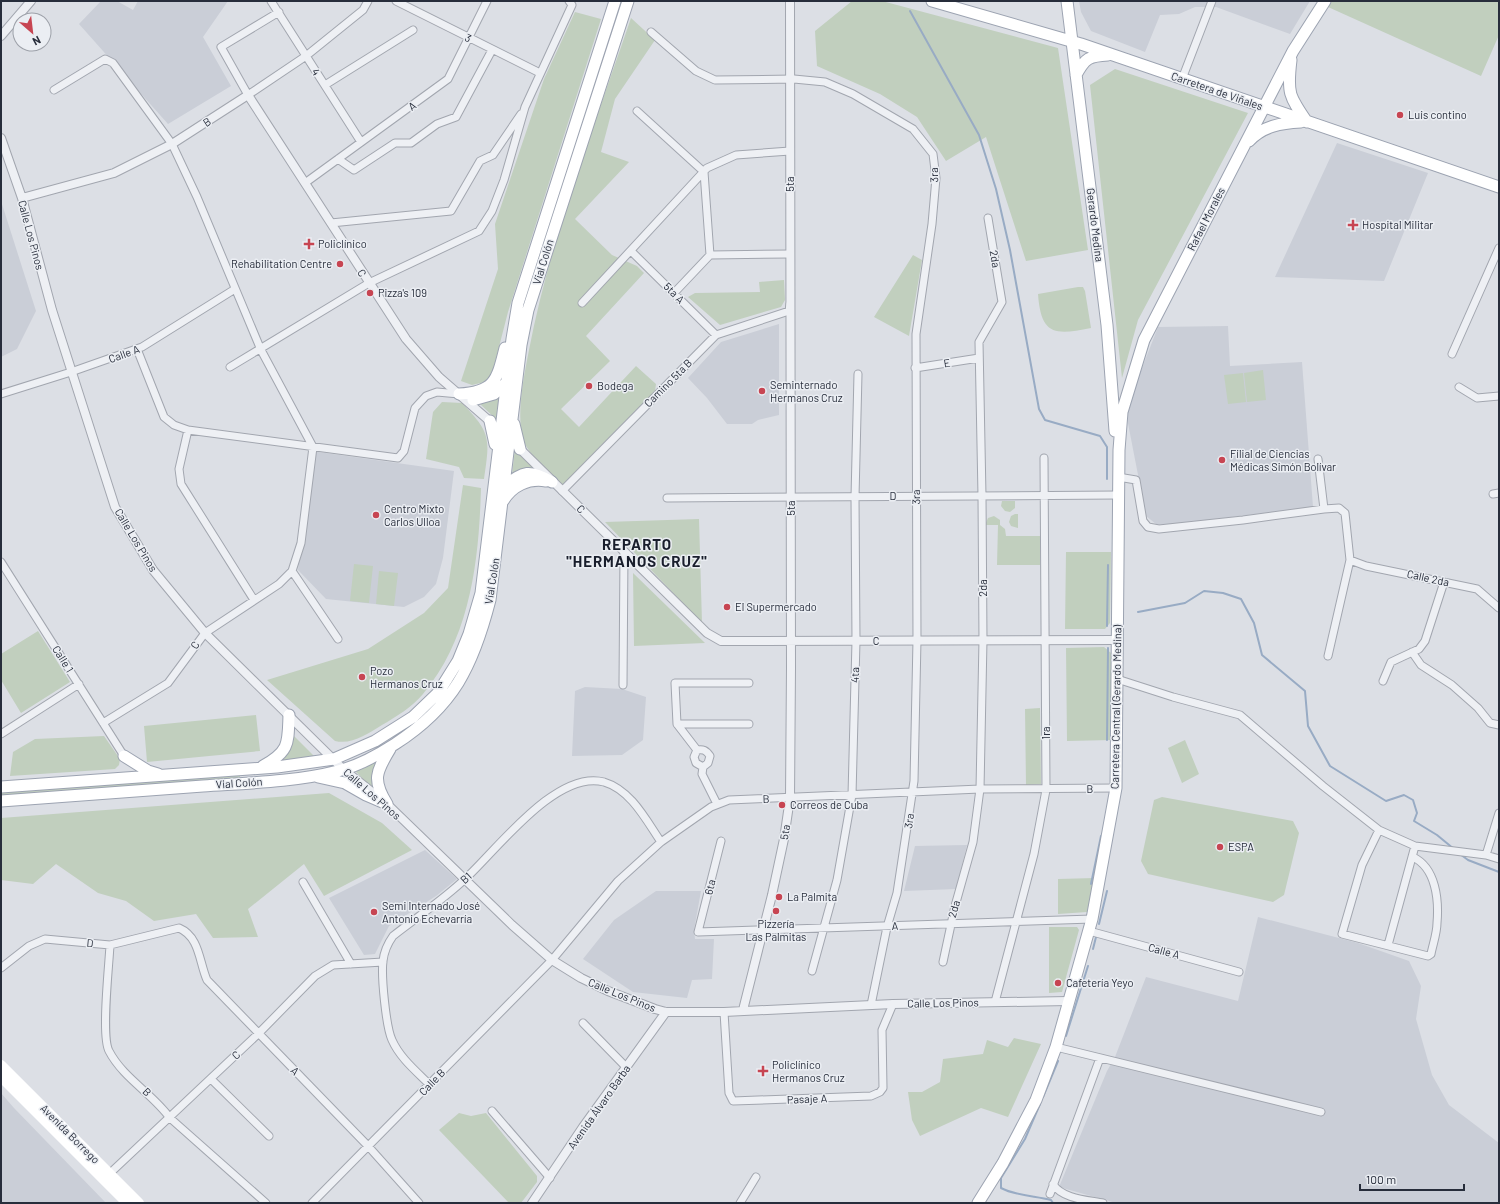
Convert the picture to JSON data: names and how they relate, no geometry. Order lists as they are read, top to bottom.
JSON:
{
  "streets": {
    "main road": [
      "Carretera de Viñales",
      "Rafael Morales",
      "Gerardo Medina",
      "Vial Colón",
      "Carretera Central (Gerardo Medina)",
      "Avenida Borrego"
    ],
    "street": [
      "3",
      "4",
      "A",
      "B",
      "3ra",
      "5ta",
      "Calle Los Pinos",
      "2da",
      "C",
      "5ta A",
      "Calle A",
      "E",
      "Camino 5ta B",
      "D",
      "Calle 2da",
      "Calle 1",
      "4ta",
      "1ra",
      "B1",
      "6ta",
      "Calle B",
      "Pasaje A",
      "Avenida Álvaro Barba"
    ]
  },
  "crossings": [
    ["3", "A"],
    ["4", "A"],
    ["4", "B"],
    ["4", "C"],
    ["Carretera de Viñales", "Rafael Morales"],
    ["Carretera de Viñales", "Gerardo Medina"],
    ["A", "3ra"],
    ["A", "5ta"],
    ["A", "2da"],
    ["A", "C"],
    ["A", "D"],
    ["A", "4ta"],
    ["A", "Carretera Central (Gerardo Medina)"],
    ["A", "1ra"],
    ["A", "6ta"],
    ["A", "Calle B"],
    ["B", "3ra"],
    ["B", "5ta"],
    ["B", "Calle Los Pinos"],
    ["B", "2da"],
    ["B", "C"],
    ["B", "D"],
    ["B", "4ta"],
    ["B", "Carretera Central (Gerardo Medina)"],
    ["B", "1ra"],
    ["B", "B1"],
    ["B", "Calle B"],
    ["3ra", "5ta"],
    ["3ra", "Calle Los Pinos"],
    ["3ra", "C"],
    ["3ra", "E"],
    ["3ra", "D"],
    ["5ta", "Calle Los Pinos"],
    ["5ta", "C"],
    ["5ta", "Camino 5ta B"],
    ["5ta", "D"],
    ["Rafael Morales", "Gerardo Medina"],
    ["Rafael Morales", "Carretera Central (Gerardo Medina)"],
    ["Gerardo Medina", "Carretera Central (Gerardo Medina)"],
    ["Calle Los Pinos", "Vial Colón"],
    ["Calle Los Pinos", "C"],
    ["Calle Los Pinos", "Calle A"],
    ["Calle Los Pinos", "Carretera Central (Gerardo Medina)"],
    ["Calle Los Pinos", "1ra"],
    ["Calle Los Pinos", "B1"],
    ["Calle Los Pinos", "Calle B"],
    ["Calle Los Pinos", "Pasaje A"],
    ["Calle Los Pinos", "Avenida Álvaro Barba"],
    ["2da", "C"],
    ["2da", "E"],
    ["2da", "D"],
    ["Vial Colón", "C"],
    ["C", "Camino 5ta B"],
    ["C", "Calle 1"],
    ["C", "4ta"],
    ["C", "Carretera Central (Gerardo Medina)"],
    ["C", "1ra"],
    ["C", "B1"],
    ["C", "Avenida Borrego"],
    ["5ta A", "Camino 5ta B"],
    ["Calle A", "Carretera Central (Gerardo Medina)"],
    ["D", "4ta"],
    ["D", "Carretera Central (Gerardo Medina)"],
    ["D", "1ra"],
    ["B1", "Calle B"]
  ],
  "districts": ["REPARTO \"HERMANOS CRUZ\""],
  "places": {
    "other": [
      "Luis contino",
      "Rehabilitation Centre",
      "Pizza's 109",
      "Bodega",
      "Seminternado Hermanos Cruz",
      "Filial de Ciencias Médicas Simón Bolívar",
      "Centro Mixto Carlos Ulloa",
      "El Supermercado",
      "Pozo Hermanos Cruz",
      "Correos de Cuba",
      "ESPA",
      "La Palmita",
      "Pizzería Las Palmitas",
      "Semi Internado José Antonio Echevarría",
      "Cafetería Yeyo"
    ],
    "health": ["Hospital Militar", "Policlínico", "Policlínico Hermanos Cruz"]
  },
  "scale_bar": "100 m",
  "north": "bottom right"
}
